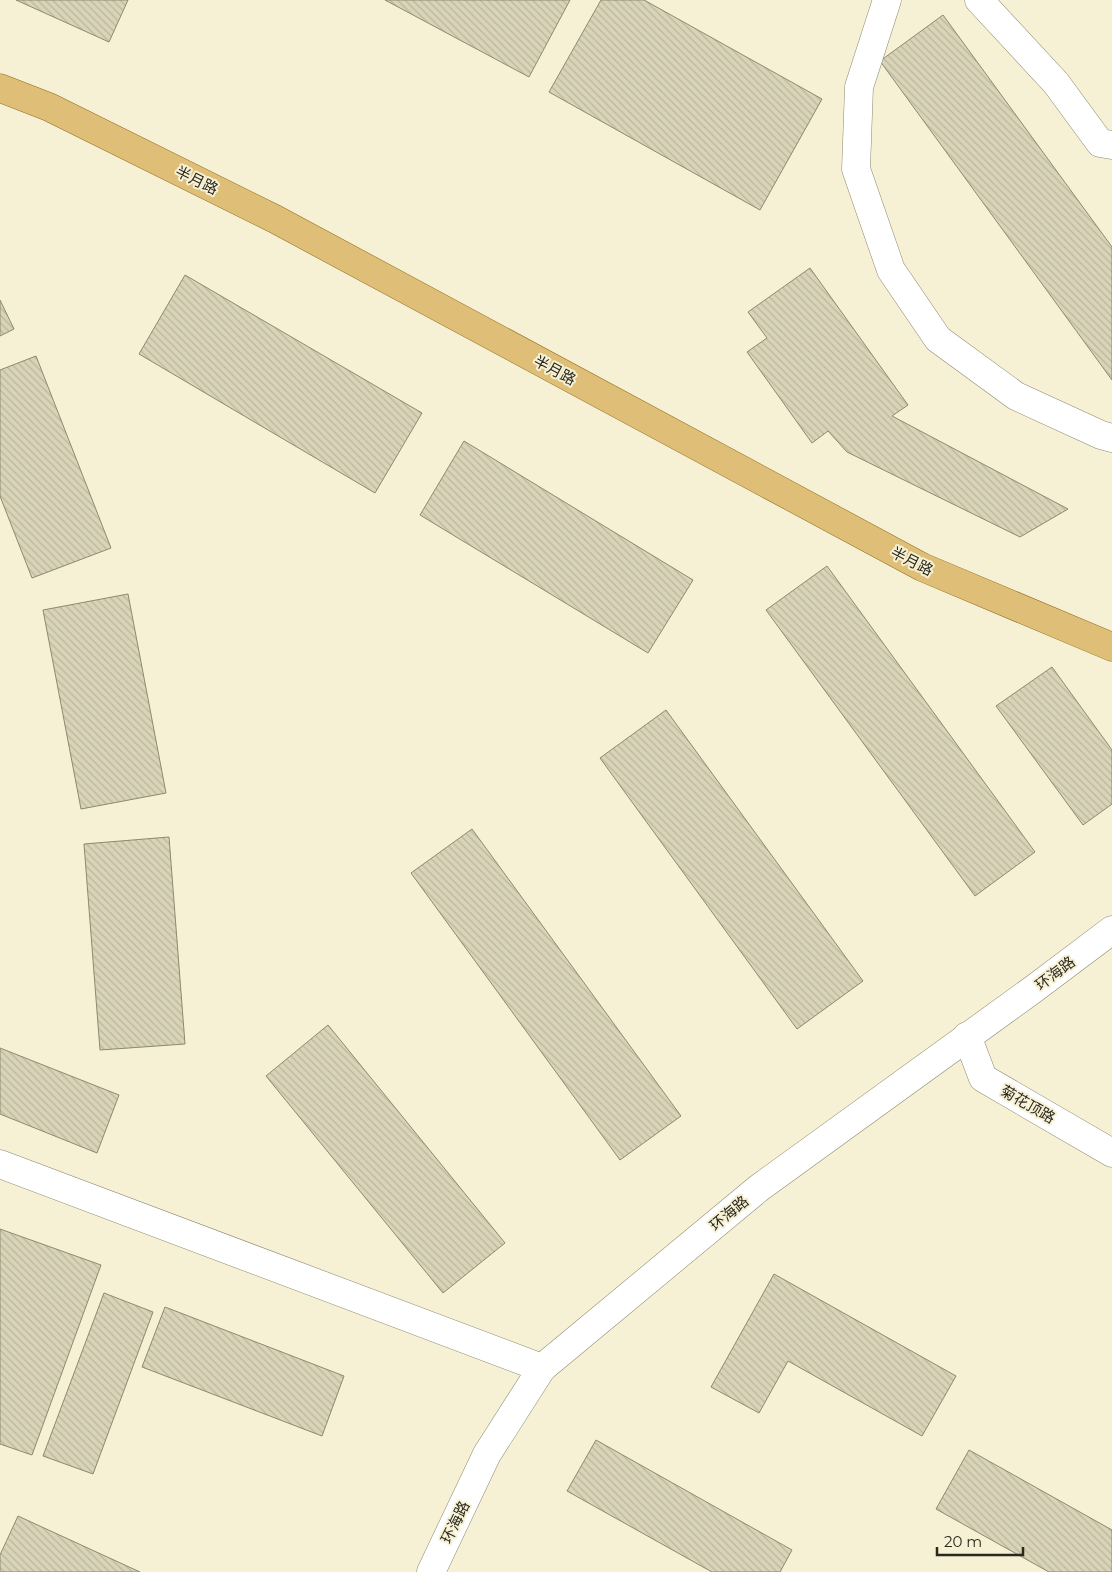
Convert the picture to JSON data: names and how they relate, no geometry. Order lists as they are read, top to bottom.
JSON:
{
  "streets": {
    "main road": ["半月路"],
    "street": ["环海路", "菊花顶路"]
  },
  "crossings": [
    ["环海路", "菊花顶路"]
  ],
  "scale_bar": "20 m"
}
